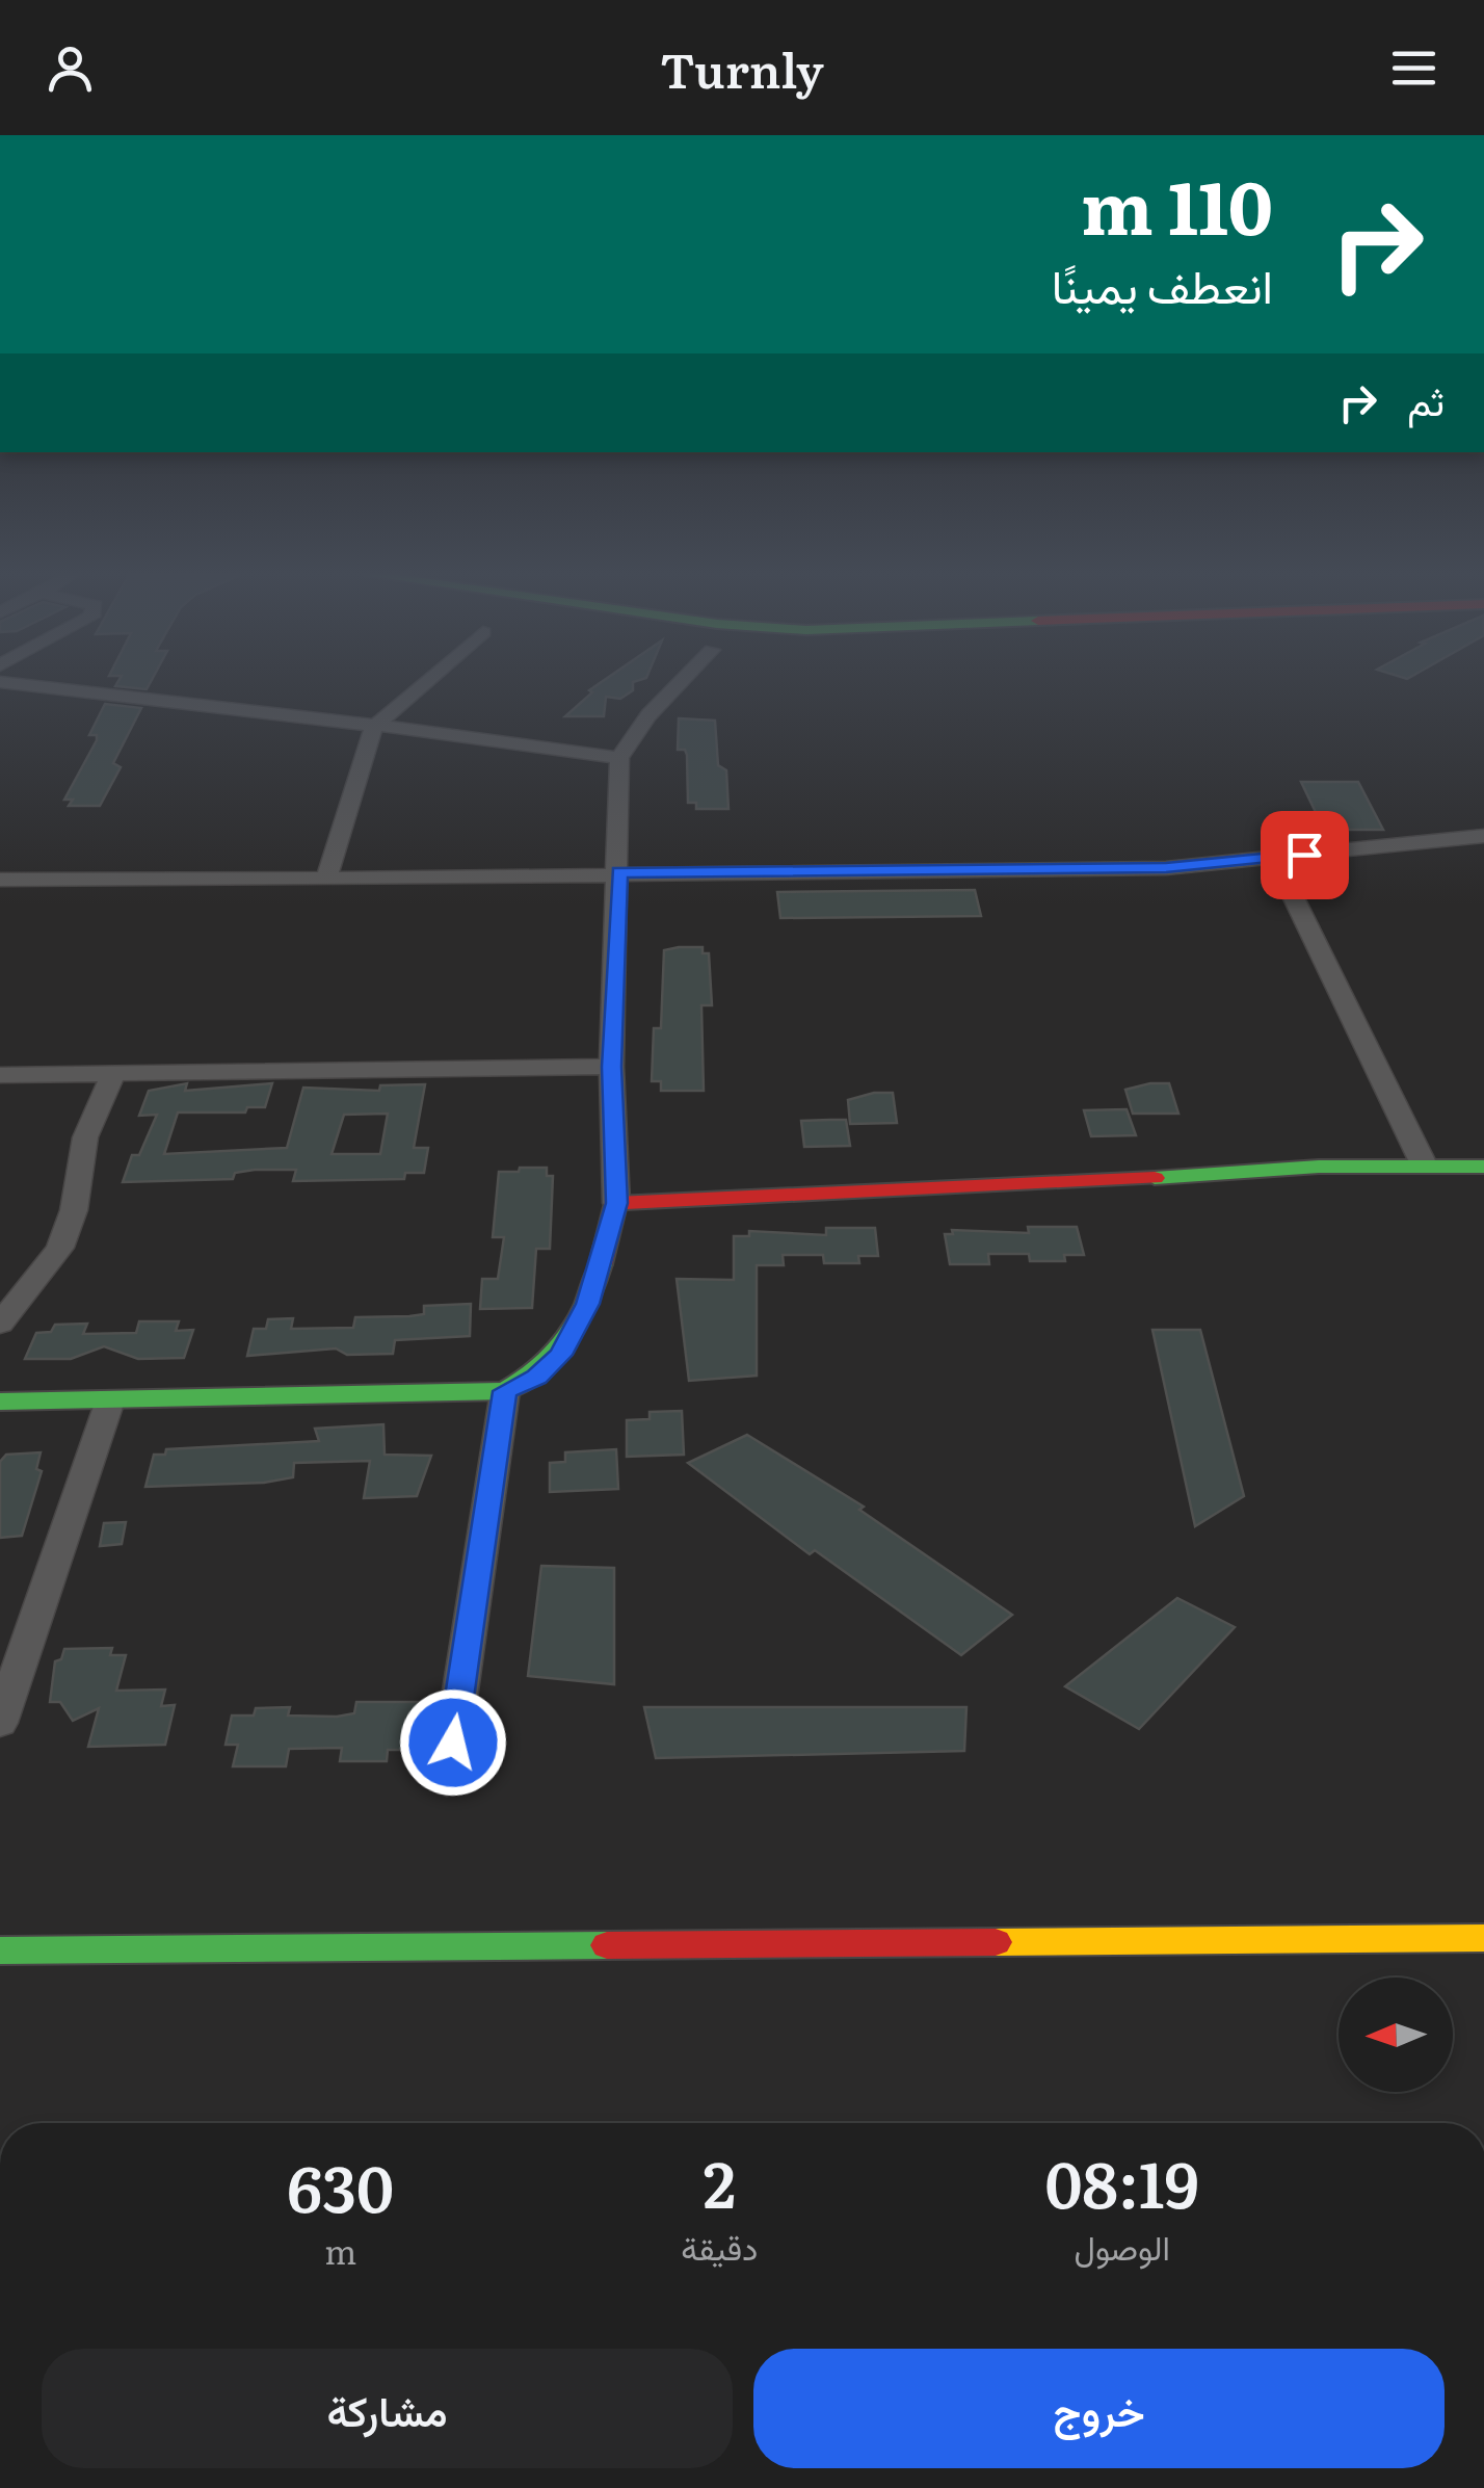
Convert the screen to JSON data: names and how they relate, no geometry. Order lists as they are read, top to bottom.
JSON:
{
  "north": "left",
  "page": {
    "header": "Turnly",
    "turn": ["110 m", "انعطف يمينًا"],
    "then": "ثم",
    "eta": [
      "08:19",
      "الوصول",
      "2",
      "دقيقة",
      "630",
      "m"
    ],
    "buttons": ["خروج", "مشاركة"]
  }
}
